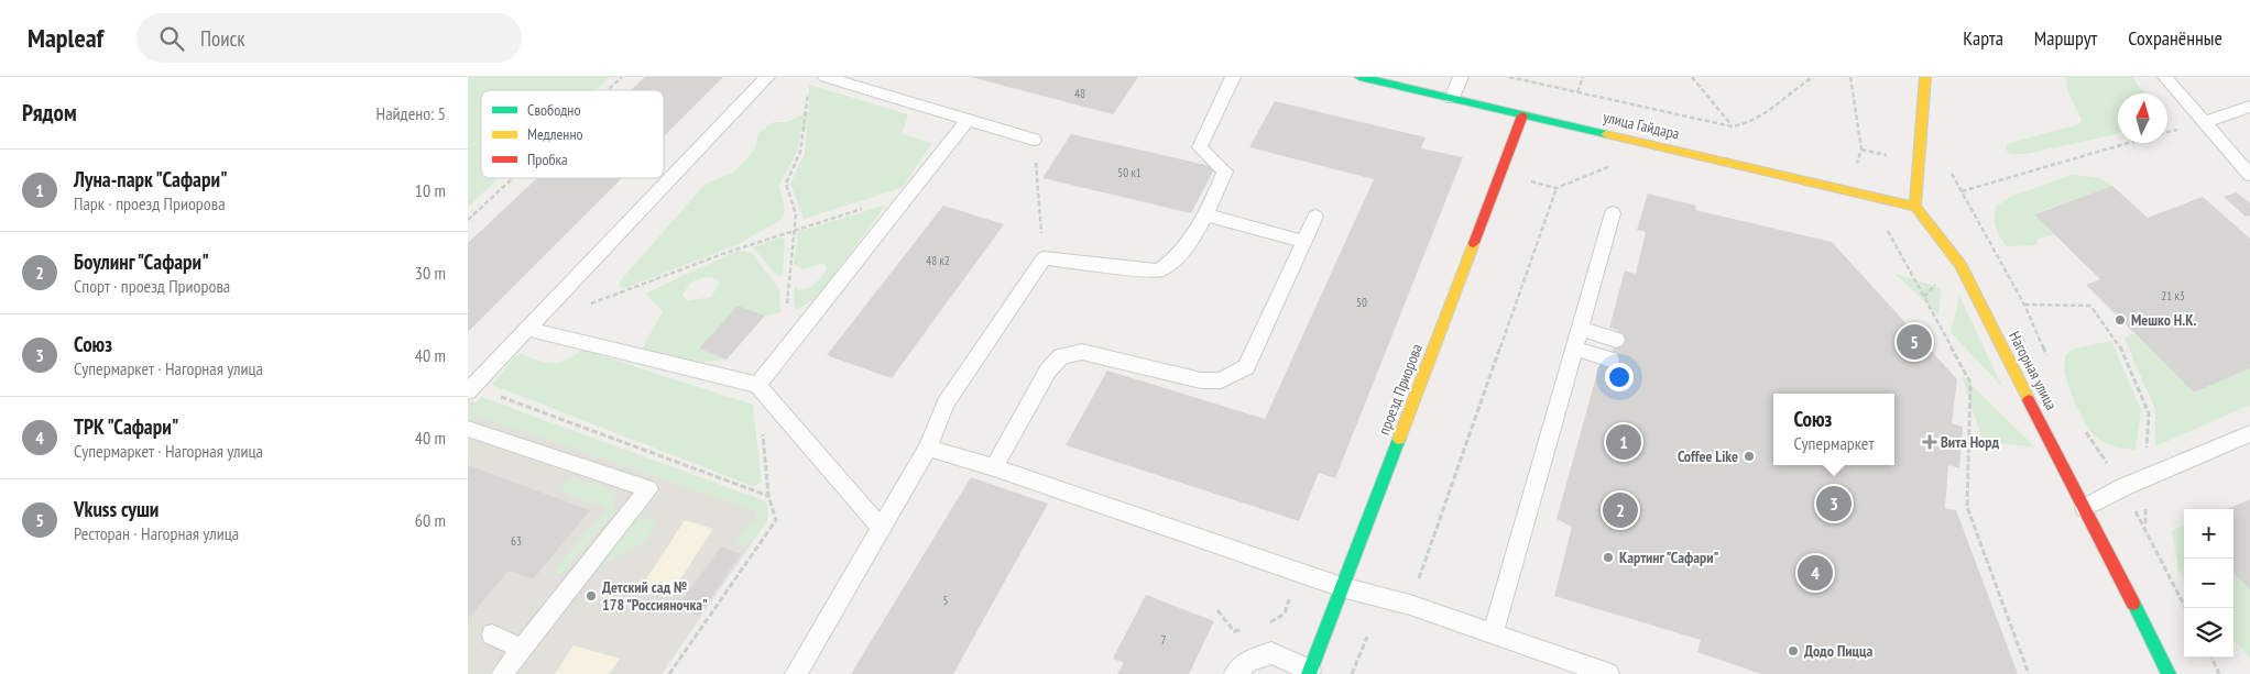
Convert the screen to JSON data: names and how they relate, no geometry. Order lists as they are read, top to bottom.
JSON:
{
  "streets": {
    "street": ["улица Гайдара", "Нагорная улица", "проезд Приорова"]
  },
  "crossings": [
    ["улица Гайдара", "Нагорная улица"],
    ["улица Гайдара", "проезд Приорова"]
  ],
  "places": {
    "other": [
      "Мешко Н.К.",
      "Coffee Like",
      "Картинг \"Сафари\"",
      "Детский сад № 178 \"Россияночка\"",
      "Додо Пицца"
    ],
    "health": ["Вита Норд"]
  },
  "house_numbers": [
    "48",
    "50 к1",
    "48 к2",
    "21 к3",
    "50",
    "63",
    "5",
    "7"
  ],
  "legend": ["Свободно", "Медленно", "Пробка"],
  "north": "top",
  "page": {
    "header": "Mapleaf",
    "search": "Поиск",
    "nav": ["Карта", "Маршрут", "Сохранённые"],
    "heading": ["Рядом", "Найдено: 5"],
    "list": [
      {
        "mark": "1",
        "name": "Луна-парк \"Сафари\"",
        "note": "Парк · проезд Приорова",
        "value": "10 m"
      },
      {
        "mark": "2",
        "name": "Боулинг \"Сафари\"",
        "note": "Спорт · проезд Приорова",
        "value": "30 m"
      },
      {
        "mark": "3",
        "name": "Союз",
        "note": "Супермаркет · Нагорная улица",
        "value": "40 m"
      },
      {
        "mark": "4",
        "name": "ТРК \"Сафари\"",
        "note": "Супермаркет · Нагорная улица",
        "value": "40 m"
      },
      {
        "mark": "5",
        "name": "Vkuss суши",
        "note": "Ресторан · Нагорная улица",
        "value": "60 m"
      }
    ],
    "pins": [
      "5",
      "1",
      "3",
      "2",
      "4"
    ],
    "popup": ["Союз", "Супермаркет"],
    "map_buttons": ["+", "−"]
  }
}
